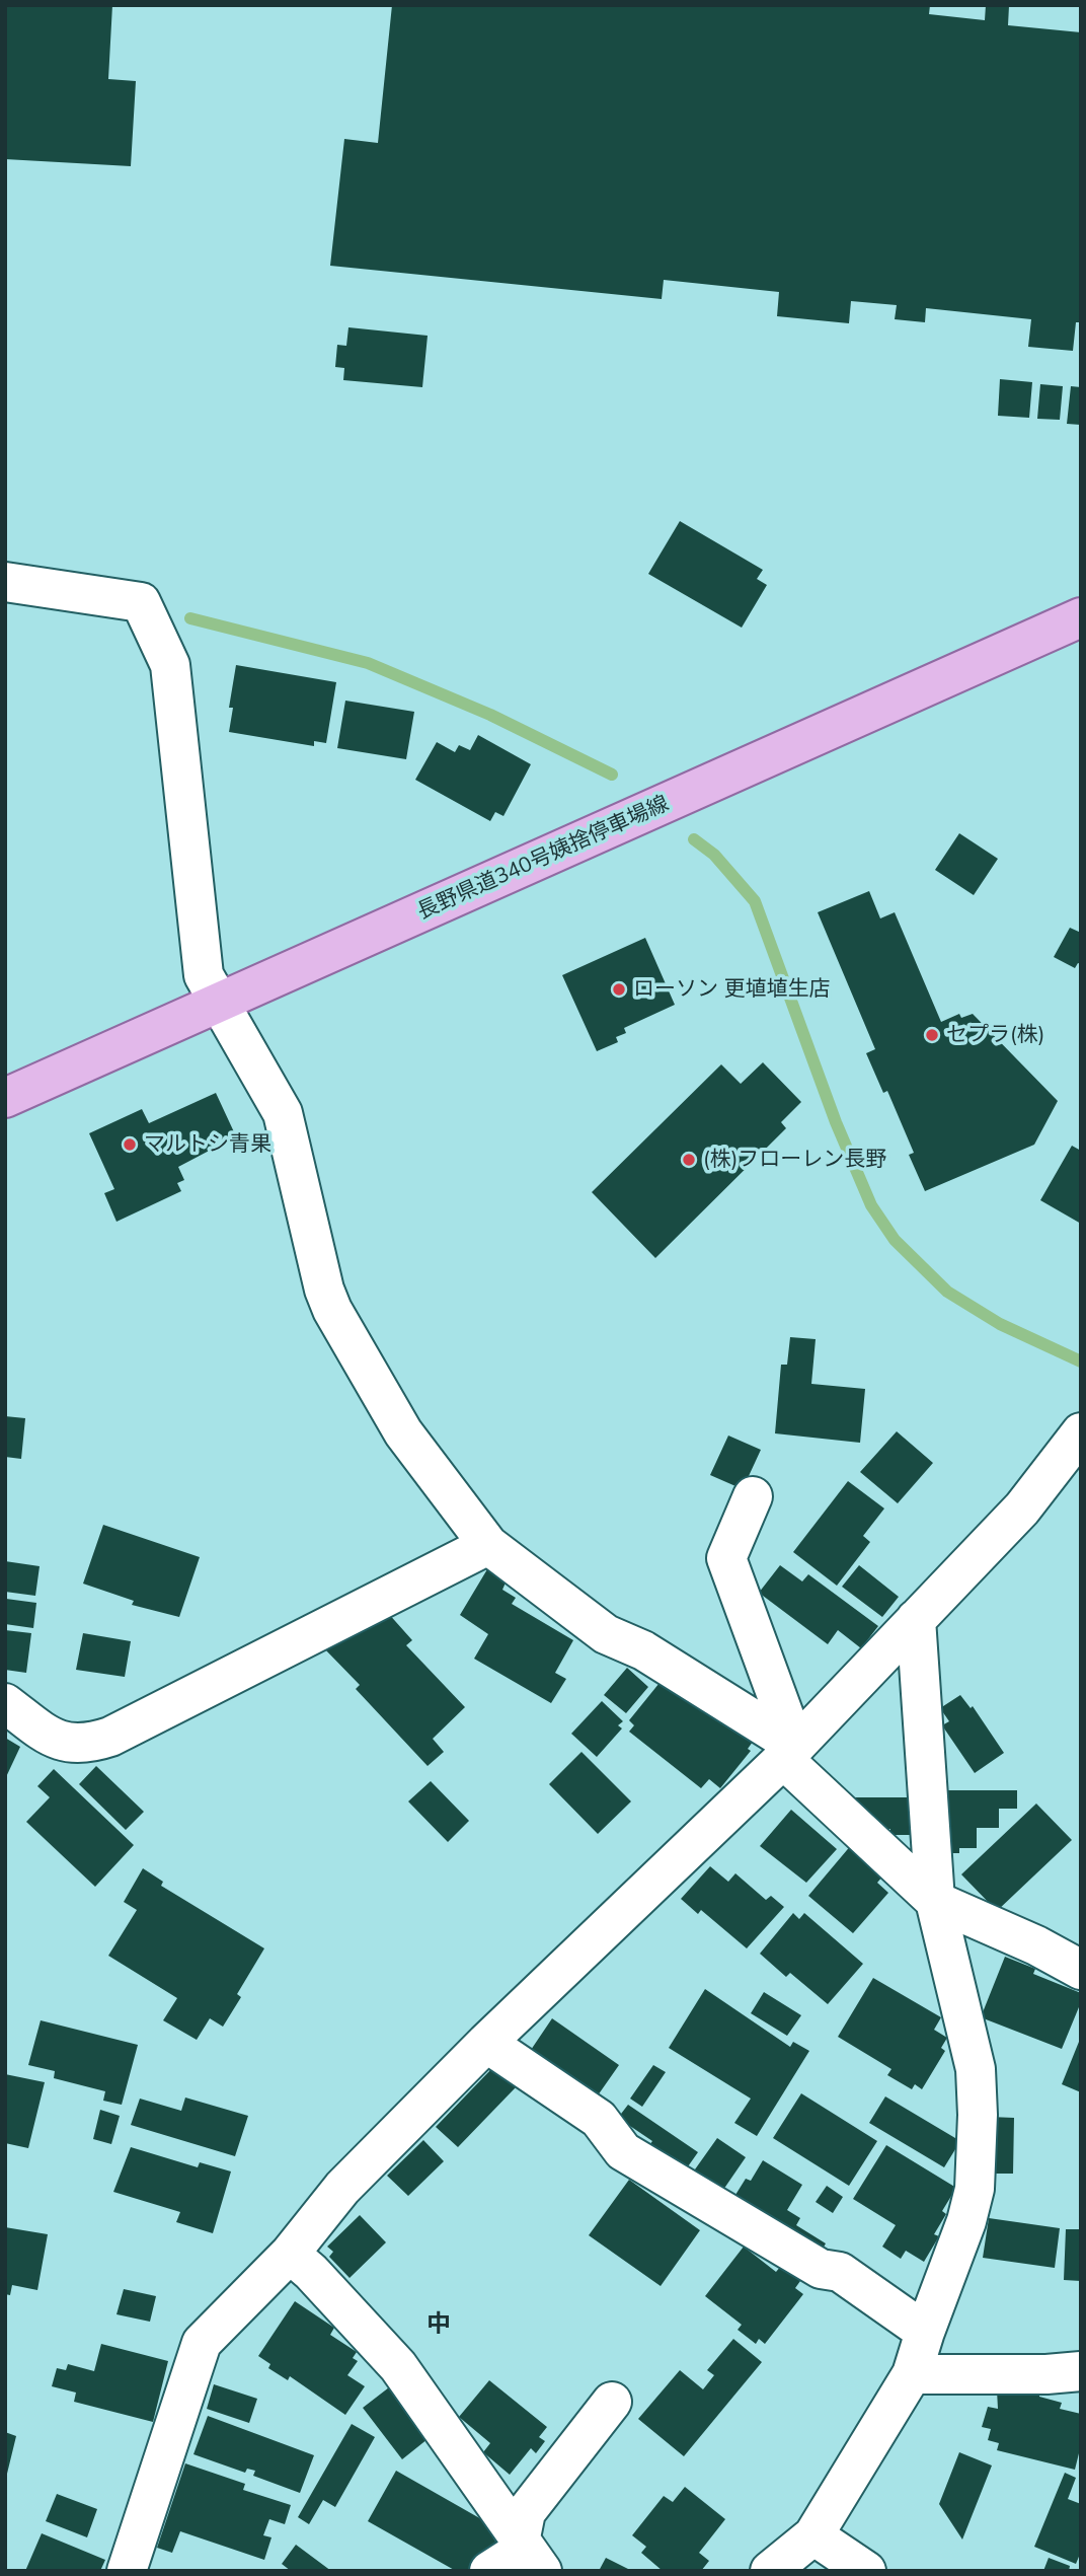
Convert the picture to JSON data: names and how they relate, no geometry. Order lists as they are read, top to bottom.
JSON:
{
  "streets": {
    "main road": ["長野県道340号姨捨停車場線"]
  },
  "districts": ["中"],
  "places": [
    "ローソン 更埴埴生店",
    "セプラ(株)",
    "マルトシ青果",
    "(株)フローレン長野"
  ]
}
